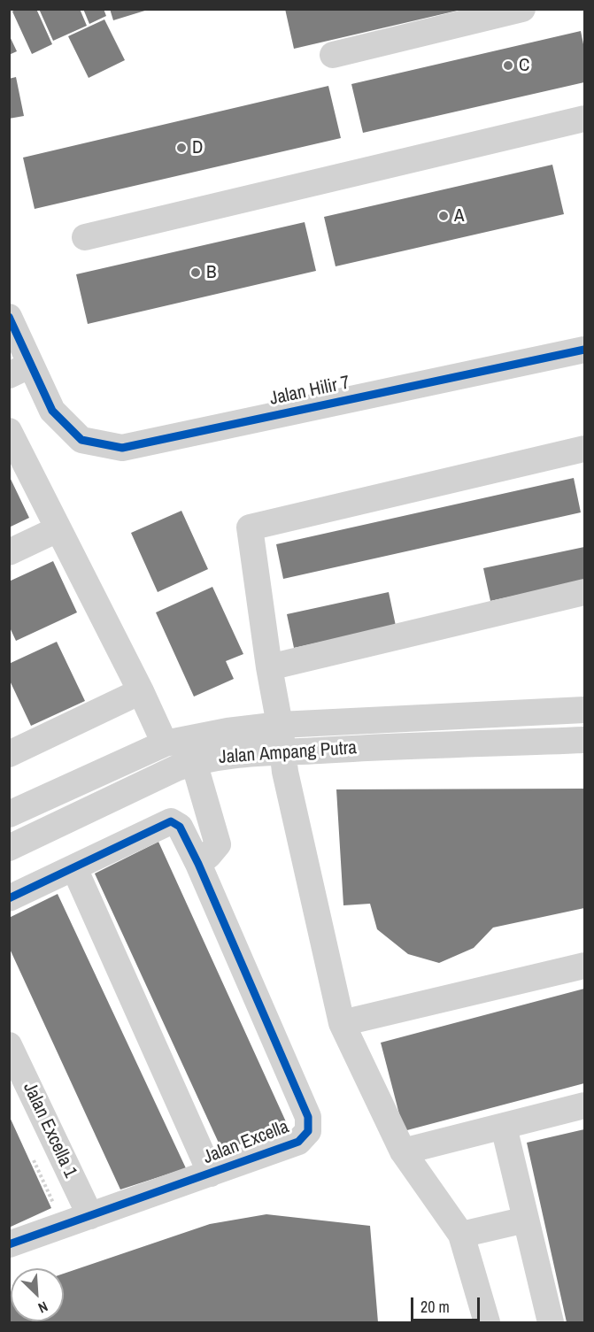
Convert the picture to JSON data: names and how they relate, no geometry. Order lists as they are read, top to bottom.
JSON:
{
  "streets": {
    "street": [
      "Jalan Hilir 7",
      "Jalan Ampang Putra",
      "Jalan Excella 1",
      "Jalan Excella"
    ]
  },
  "crossings": [
    ["Jalan Excella 1", "Jalan Excella"]
  ],
  "places": [
    "C",
    "D",
    "A",
    "B"
  ],
  "scale_bar": "20 m",
  "north": "bottom right"
}
